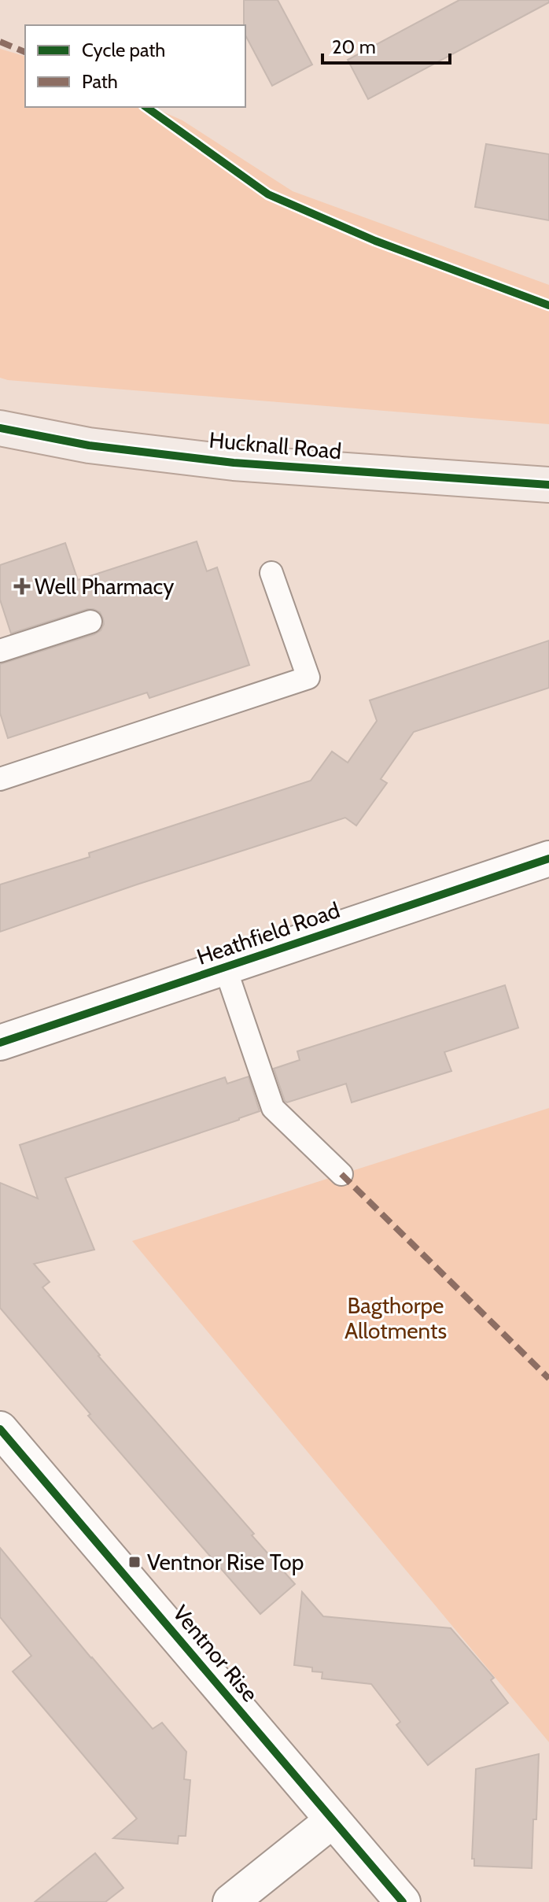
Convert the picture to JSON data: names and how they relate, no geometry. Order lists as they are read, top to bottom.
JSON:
{
  "streets": {
    "main road": ["Hucknall Road"],
    "street": ["Heathfield Road", "Ventnor Rise"]
  },
  "parks": ["Bagthorpe Allotments"],
  "places": {
    "health": ["Well Pharmacy"],
    "transit": ["Ventnor Rise Top"]
  },
  "legend": ["Cycle path", "Path"],
  "scale_bar": "20 m"
}
